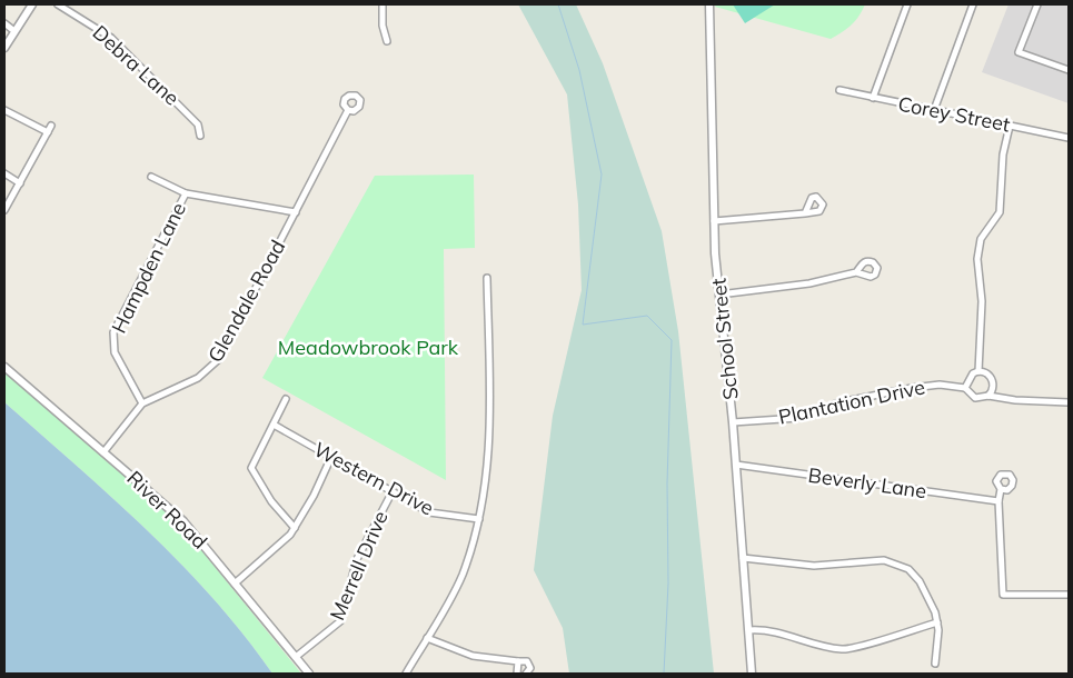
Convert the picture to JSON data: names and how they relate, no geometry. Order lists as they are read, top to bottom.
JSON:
{
  "streets": {
    "street": [
      "Debra Lane",
      "Corey Street",
      "Hampden Lane",
      "Glendale Road",
      "School Street",
      "Plantation Drive",
      "Western Drive",
      "Beverly Lane",
      "River Road",
      "Merrell Drive"
    ]
  },
  "crossings": [
    ["Hampden Lane", "Glendale Road"],
    ["Glendale Road", "River Road"],
    ["School Street", "Plantation Drive"],
    ["School Street", "Beverly Lane"],
    ["Western Drive", "Merrell Drive"],
    ["River Road", "Merrell Drive"]
  ],
  "parks": ["Meadowbrook Park"]
}
